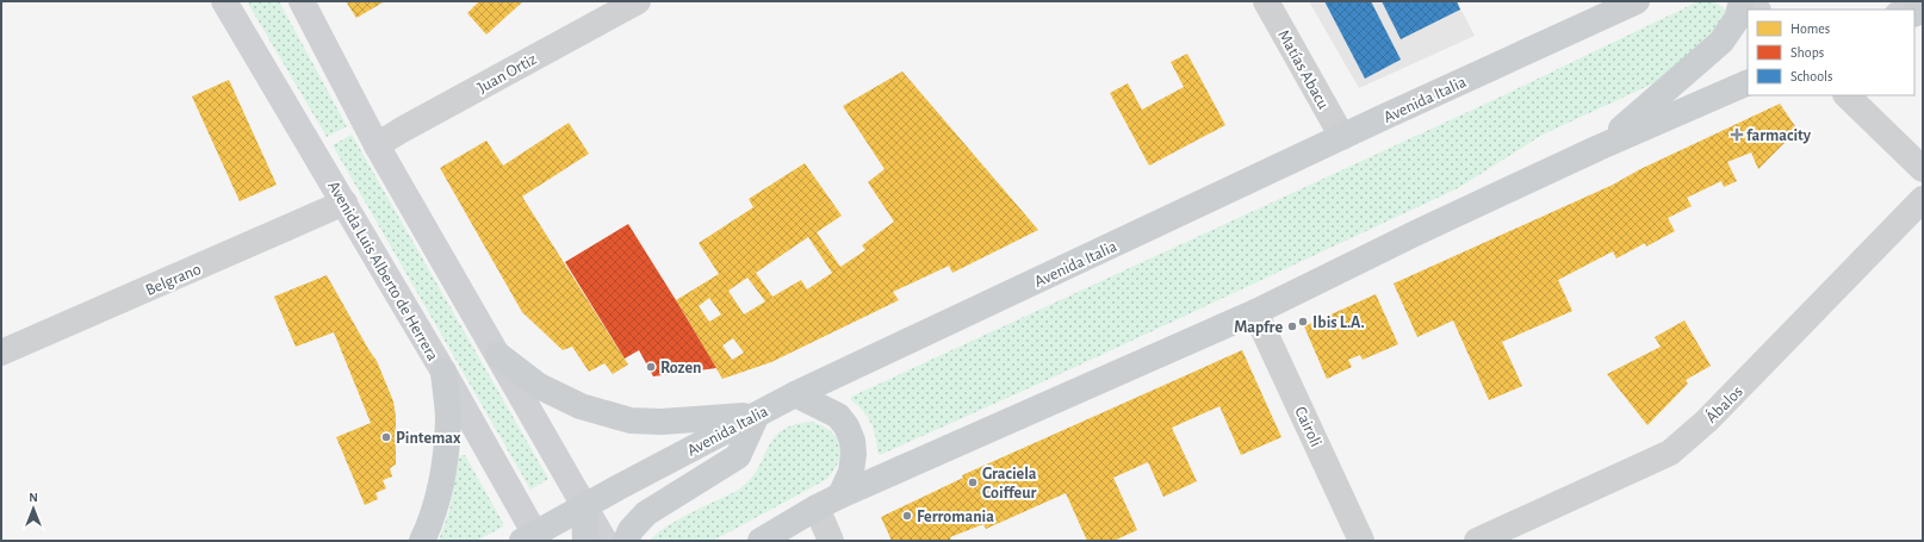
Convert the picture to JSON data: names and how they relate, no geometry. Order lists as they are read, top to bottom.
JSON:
{
  "streets": {
    "main road": ["Avenida Italia", "Avenida Luis Alberto de Herrera"],
    "street": [
      "Matías Abacu",
      "Juan Ortiz",
      "Belgrano",
      "Ábalos",
      "Cairoli"
    ]
  },
  "crossings": [
    ["Matías Abacu", "Avenida Italia"],
    ["Avenida Italia", "Avenida Luis Alberto de Herrera"],
    ["Avenida Luis Alberto de Herrera", "Belgrano"]
  ],
  "places": {
    "health": ["farmacity"],
    "other": [
      "Ibis L.A.",
      "Mapfre",
      "Rozen",
      "Pintemax",
      "Graciela Coiffeur",
      "Ferromania"
    ]
  },
  "legend": ["Homes", "Shops", "Schools"],
  "north": "top"
}
